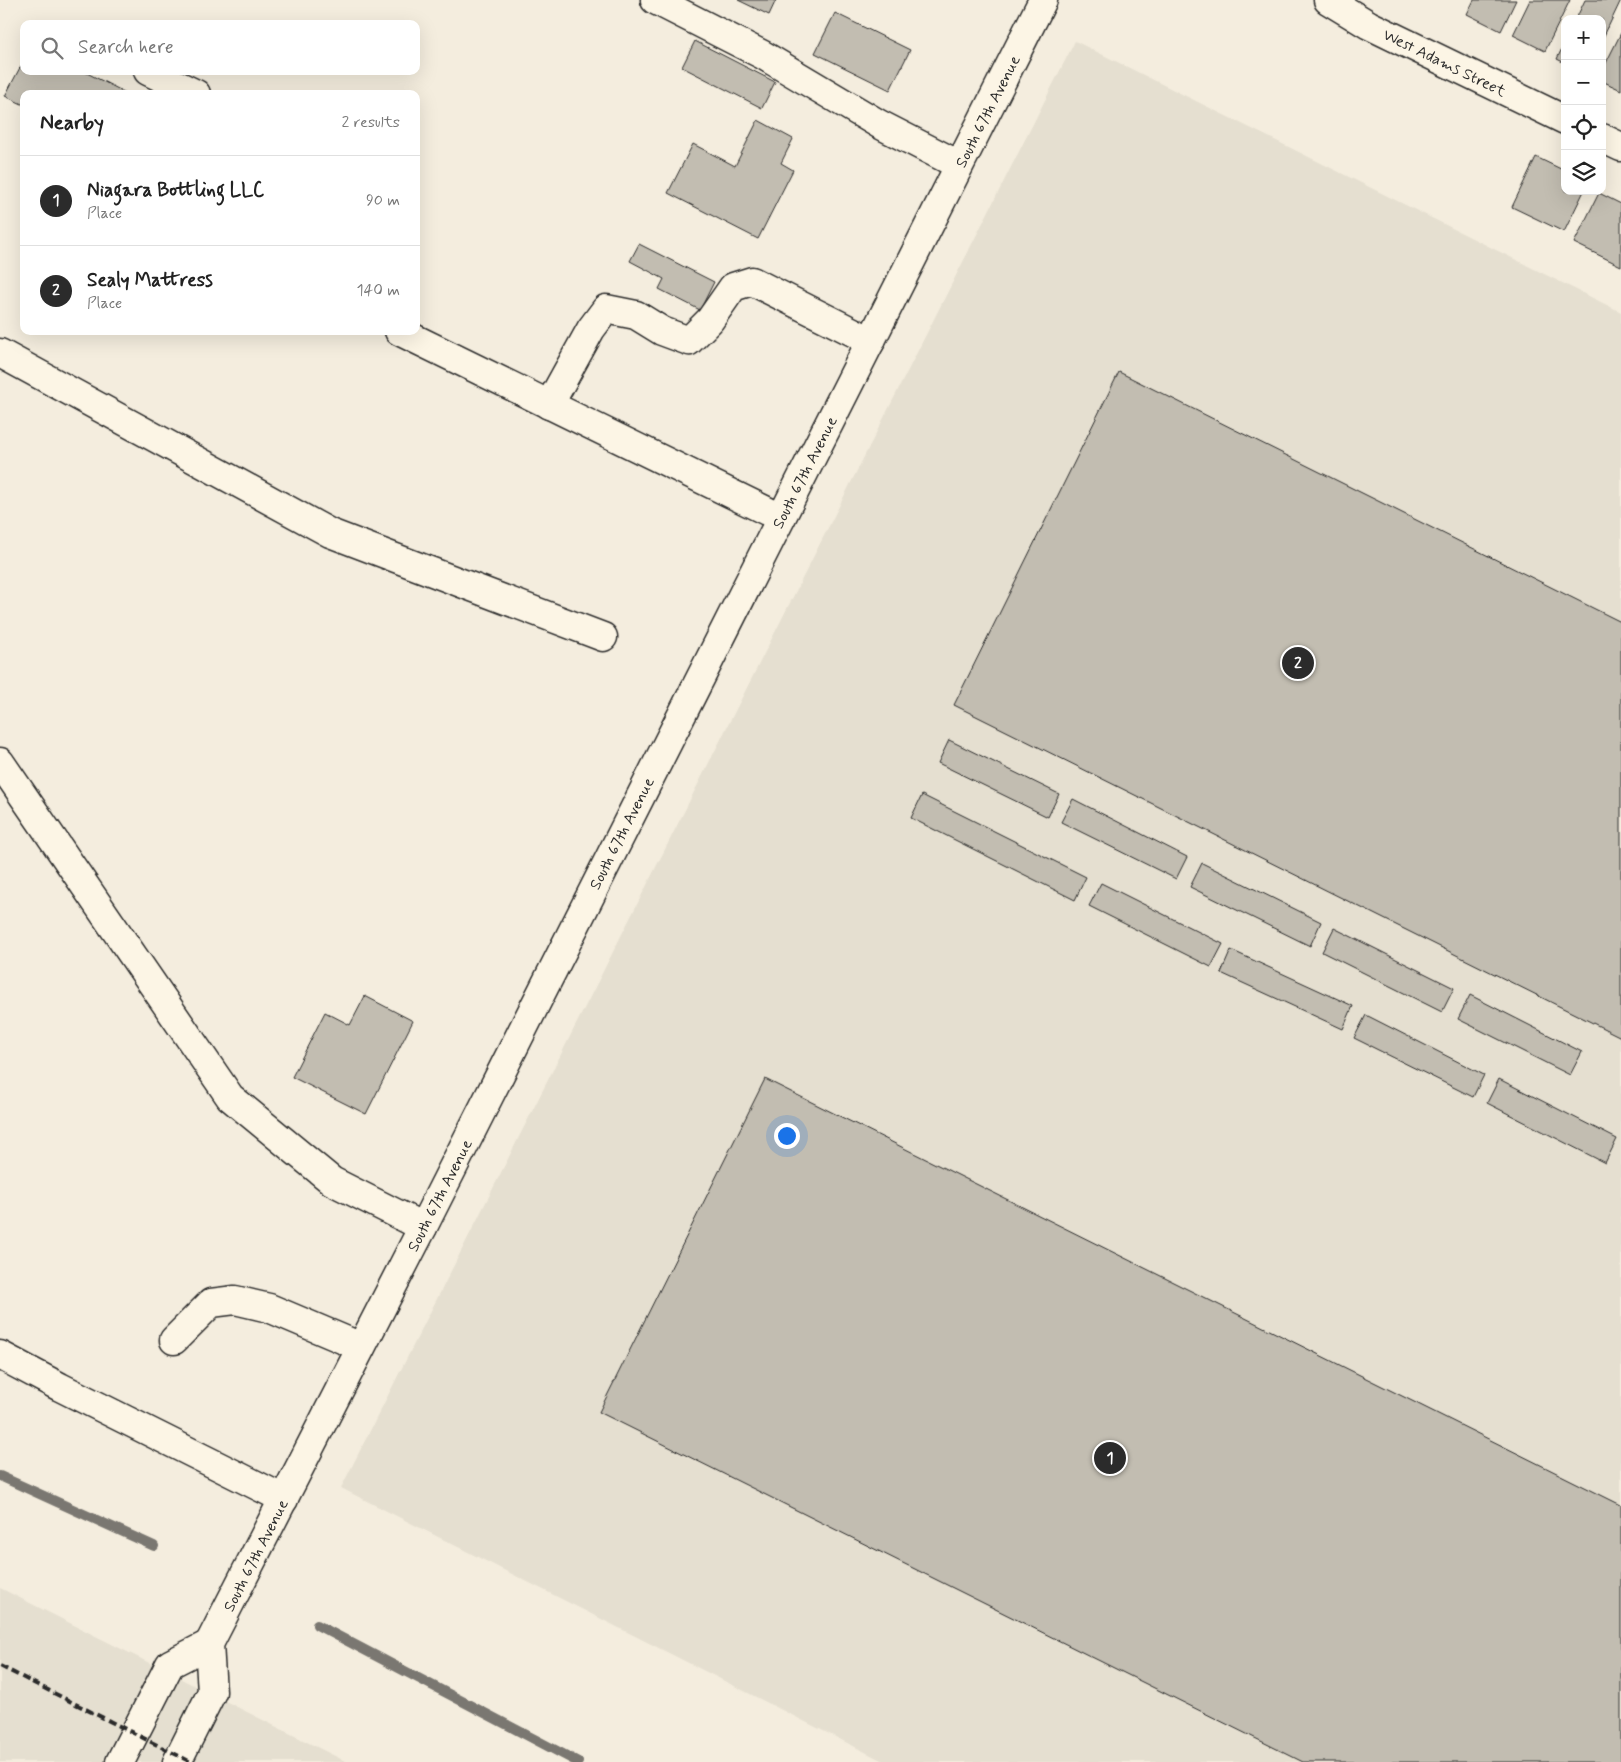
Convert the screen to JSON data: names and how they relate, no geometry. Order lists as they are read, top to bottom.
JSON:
{
  "streets": {
    "main road": ["West Adams Street", "South 67th Avenue"]
  },
  "page": {
    "map_buttons": ["+", "−"],
    "search": "Search here",
    "heading": ["Nearby", "2 results"],
    "list": [
      {
        "mark": "1",
        "name": "Niagara Bottling LLC",
        "note": "Place",
        "value": "90 m"
      },
      {
        "mark": "2",
        "name": "Sealy Mattress",
        "note": "Place",
        "value": "140 m"
      }
    ],
    "pins": ["2", "1"]
  }
}
